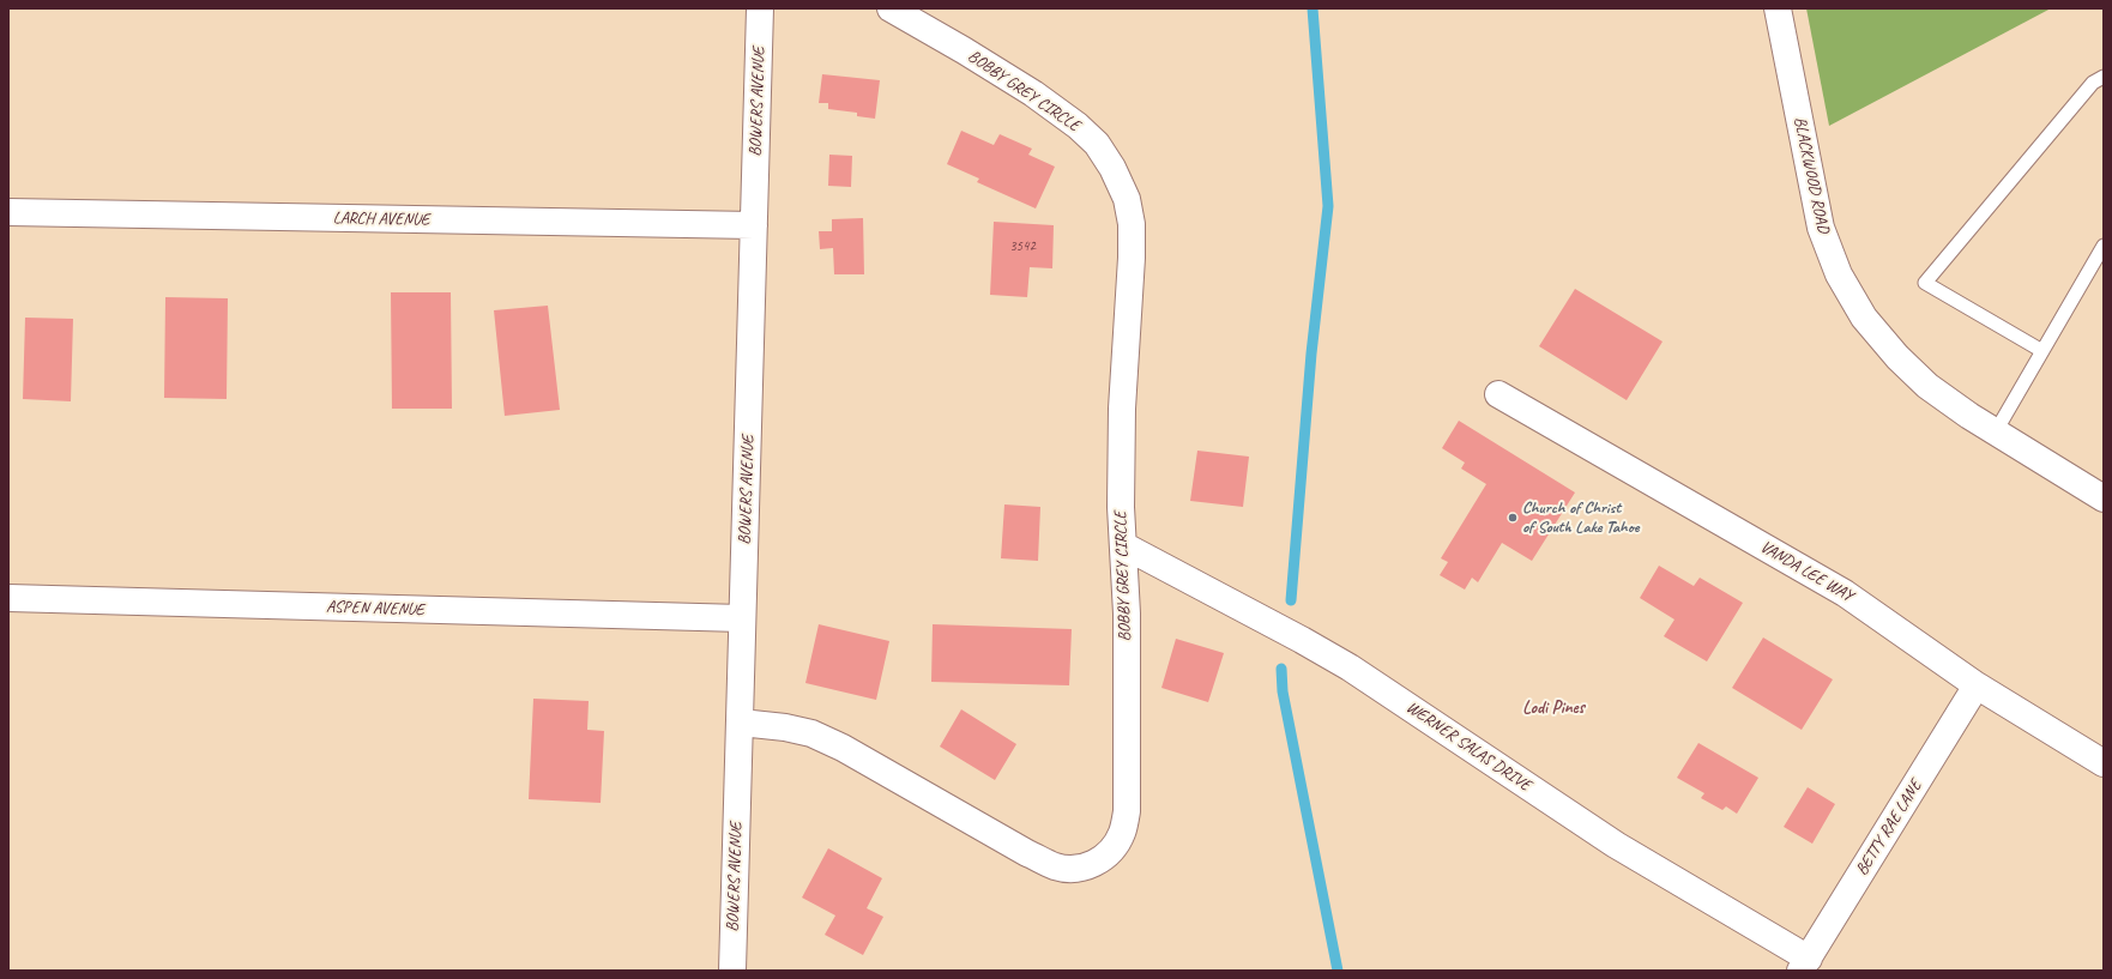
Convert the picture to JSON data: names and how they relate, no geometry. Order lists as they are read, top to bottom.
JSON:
{
  "streets": {
    "street": [
      "BOBBY GREY CIRCLE",
      "BOWERS AVENUE",
      "BLACKWOOD ROAD",
      "LARCH AVENUE",
      "VANDA LEE WAY",
      "ASPEN AVENUE",
      "WERNER SALAS DRIVE",
      "BETTY RAE LANE"
    ]
  },
  "crossings": [
    ["BOBBY GREY CIRCLE", "BOWERS AVENUE"],
    ["BOBBY GREY CIRCLE", "WERNER SALAS DRIVE"],
    ["BOWERS AVENUE", "LARCH AVENUE"],
    ["BOWERS AVENUE", "ASPEN AVENUE"],
    ["VANDA LEE WAY", "BETTY RAE LANE"],
    ["WERNER SALAS DRIVE", "BETTY RAE LANE"]
  ],
  "districts": ["Lodi Pines"],
  "places": ["Church of Christ of South Lake Tahoe"],
  "house_numbers": ["3542"]
}
